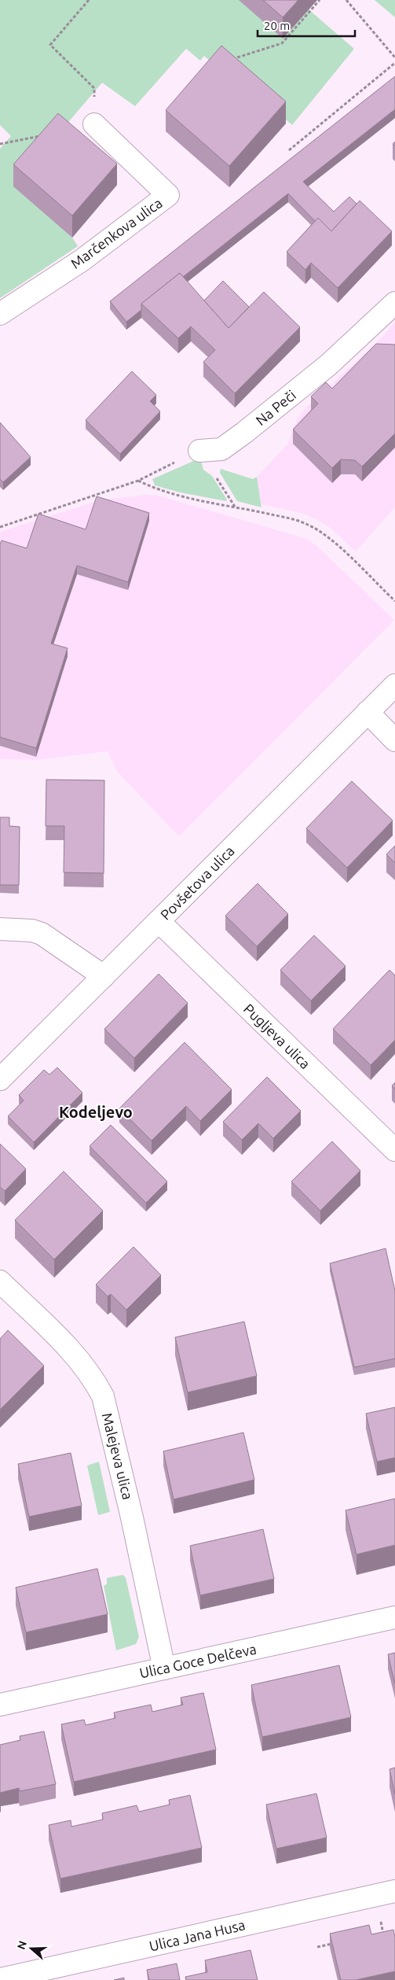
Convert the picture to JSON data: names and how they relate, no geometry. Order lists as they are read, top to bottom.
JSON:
{
  "streets": {
    "street": [
      "Marčenkova ulica",
      "Na Peči",
      "Povšetova ulica",
      "Pugljeva ulica",
      "Malejeva ulica",
      "Ulica Goce Delčeva",
      "Ulica Jana Husa"
    ]
  },
  "crossings": [
    ["Povšetova ulica", "Pugljeva ulica"],
    ["Malejeva ulica", "Ulica Goce Delčeva"]
  ],
  "districts": ["Kodeljevo"],
  "scale_bar": "20 m",
  "north": "left"
}
